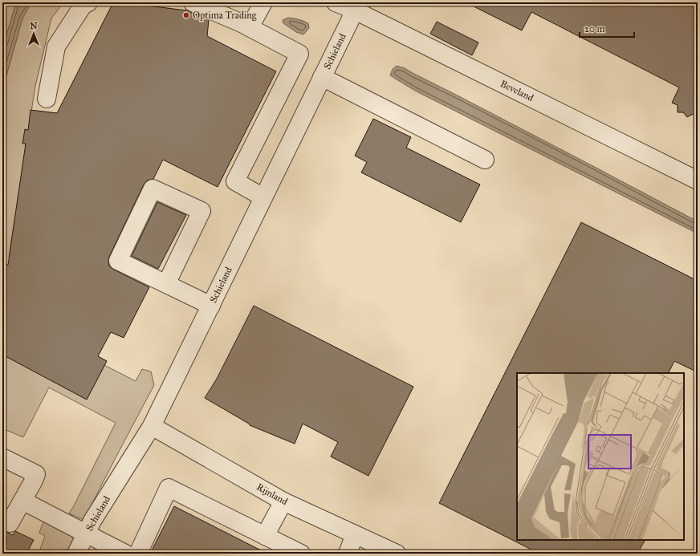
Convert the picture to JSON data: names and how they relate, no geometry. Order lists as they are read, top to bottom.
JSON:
{
  "streets": {
    "street": ["Schieland", "Beveland", "Rijnland"]
  },
  "crossings": [
    ["Schieland", "Beveland"],
    ["Schieland", "Rijnland"]
  ],
  "places": ["Optima Trading"],
  "scale_bar": "20 m",
  "north": "top"
}
